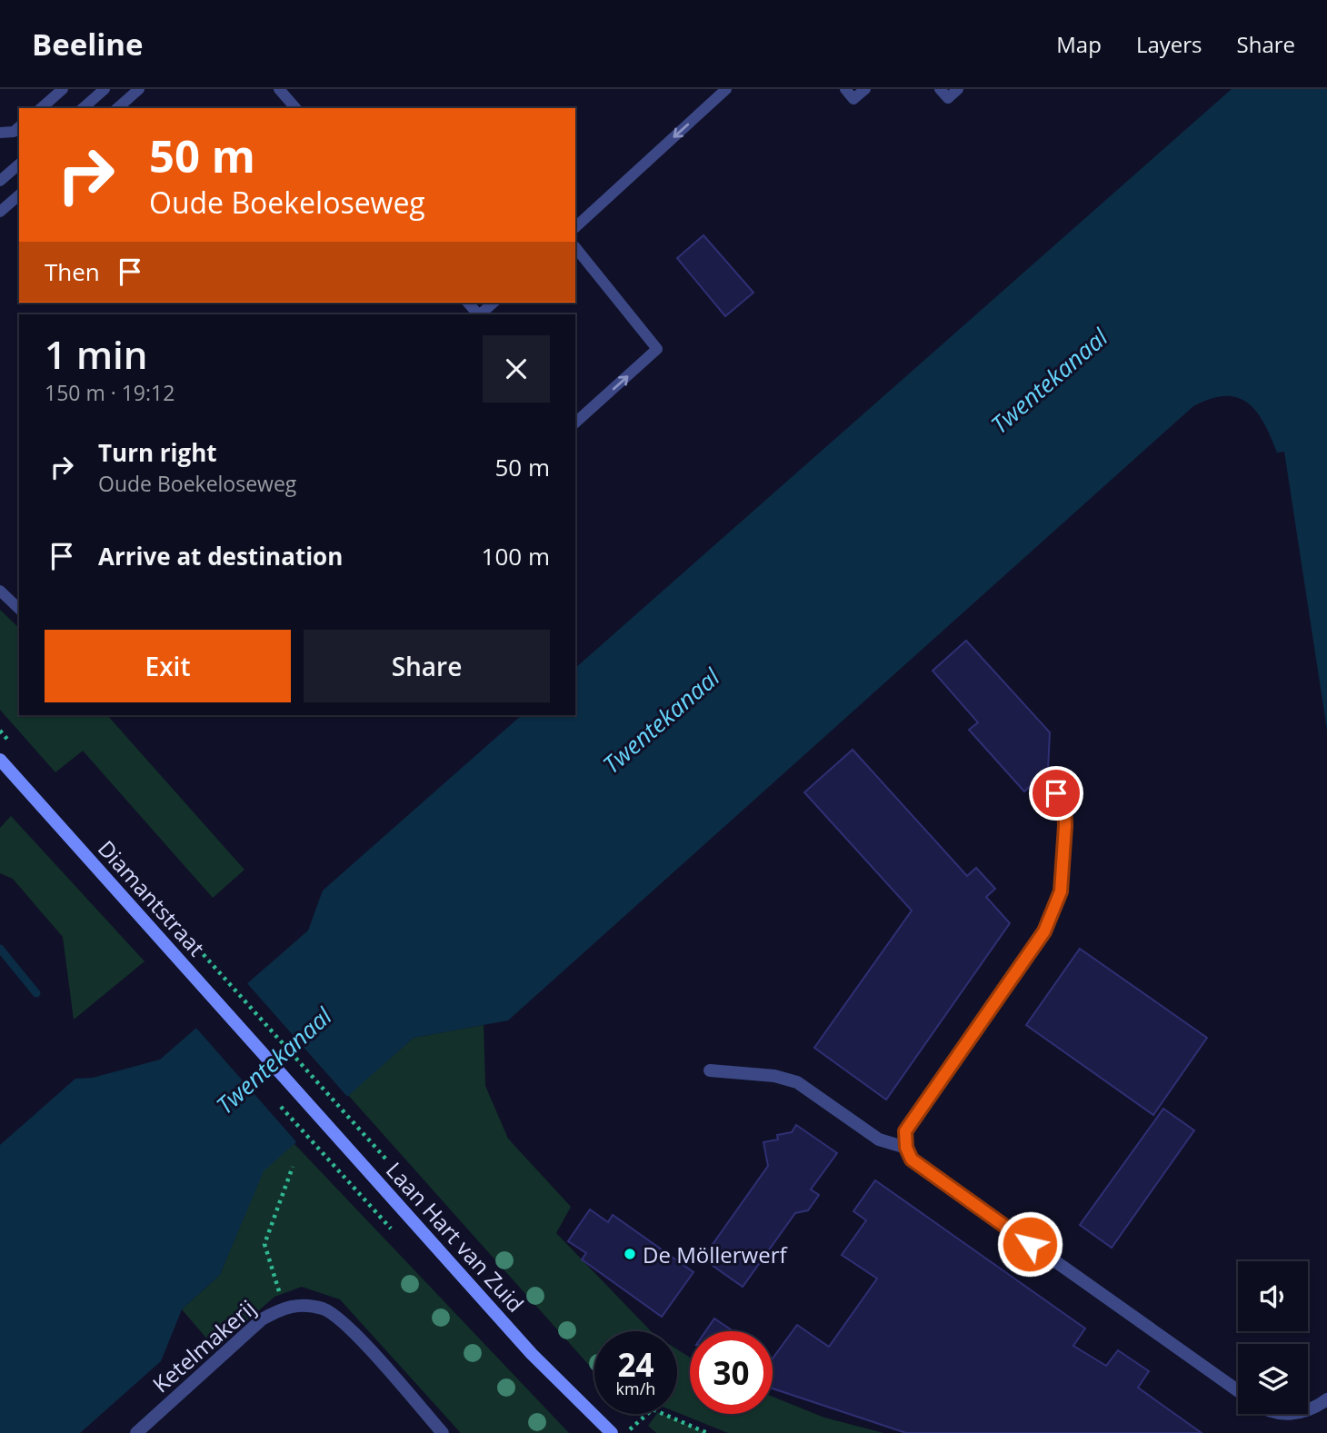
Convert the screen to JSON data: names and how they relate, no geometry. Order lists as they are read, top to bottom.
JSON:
{
  "streets": {
    "main road": ["Diamantstraat", "Laan Hart van Zuid"],
    "street": ["Ketelmakerij"]
  },
  "crossings": [
    ["Diamantstraat", "Laan Hart van Zuid"]
  ],
  "water": ["Twentekanaal"],
  "places": ["De Möllerwerf"],
  "page": {
    "header": "Beeline",
    "nav": ["Map", "Layers", "Share"],
    "turn": ["50 m", "Oude Boekeloseweg"],
    "then": "Then",
    "heading": ["1 min", "150 m · 19:12"],
    "list": [
      {
        "name": "Turn right",
        "note": "Oude Boekeloseweg",
        "value": "50 m"
      },
      {
        "name": "Arrive at destination",
        "value": "100 m"
      }
    ],
    "buttons": ["Exit", "Share"],
    "speed": "24 km/h",
    "limit": "30"
  }
}
